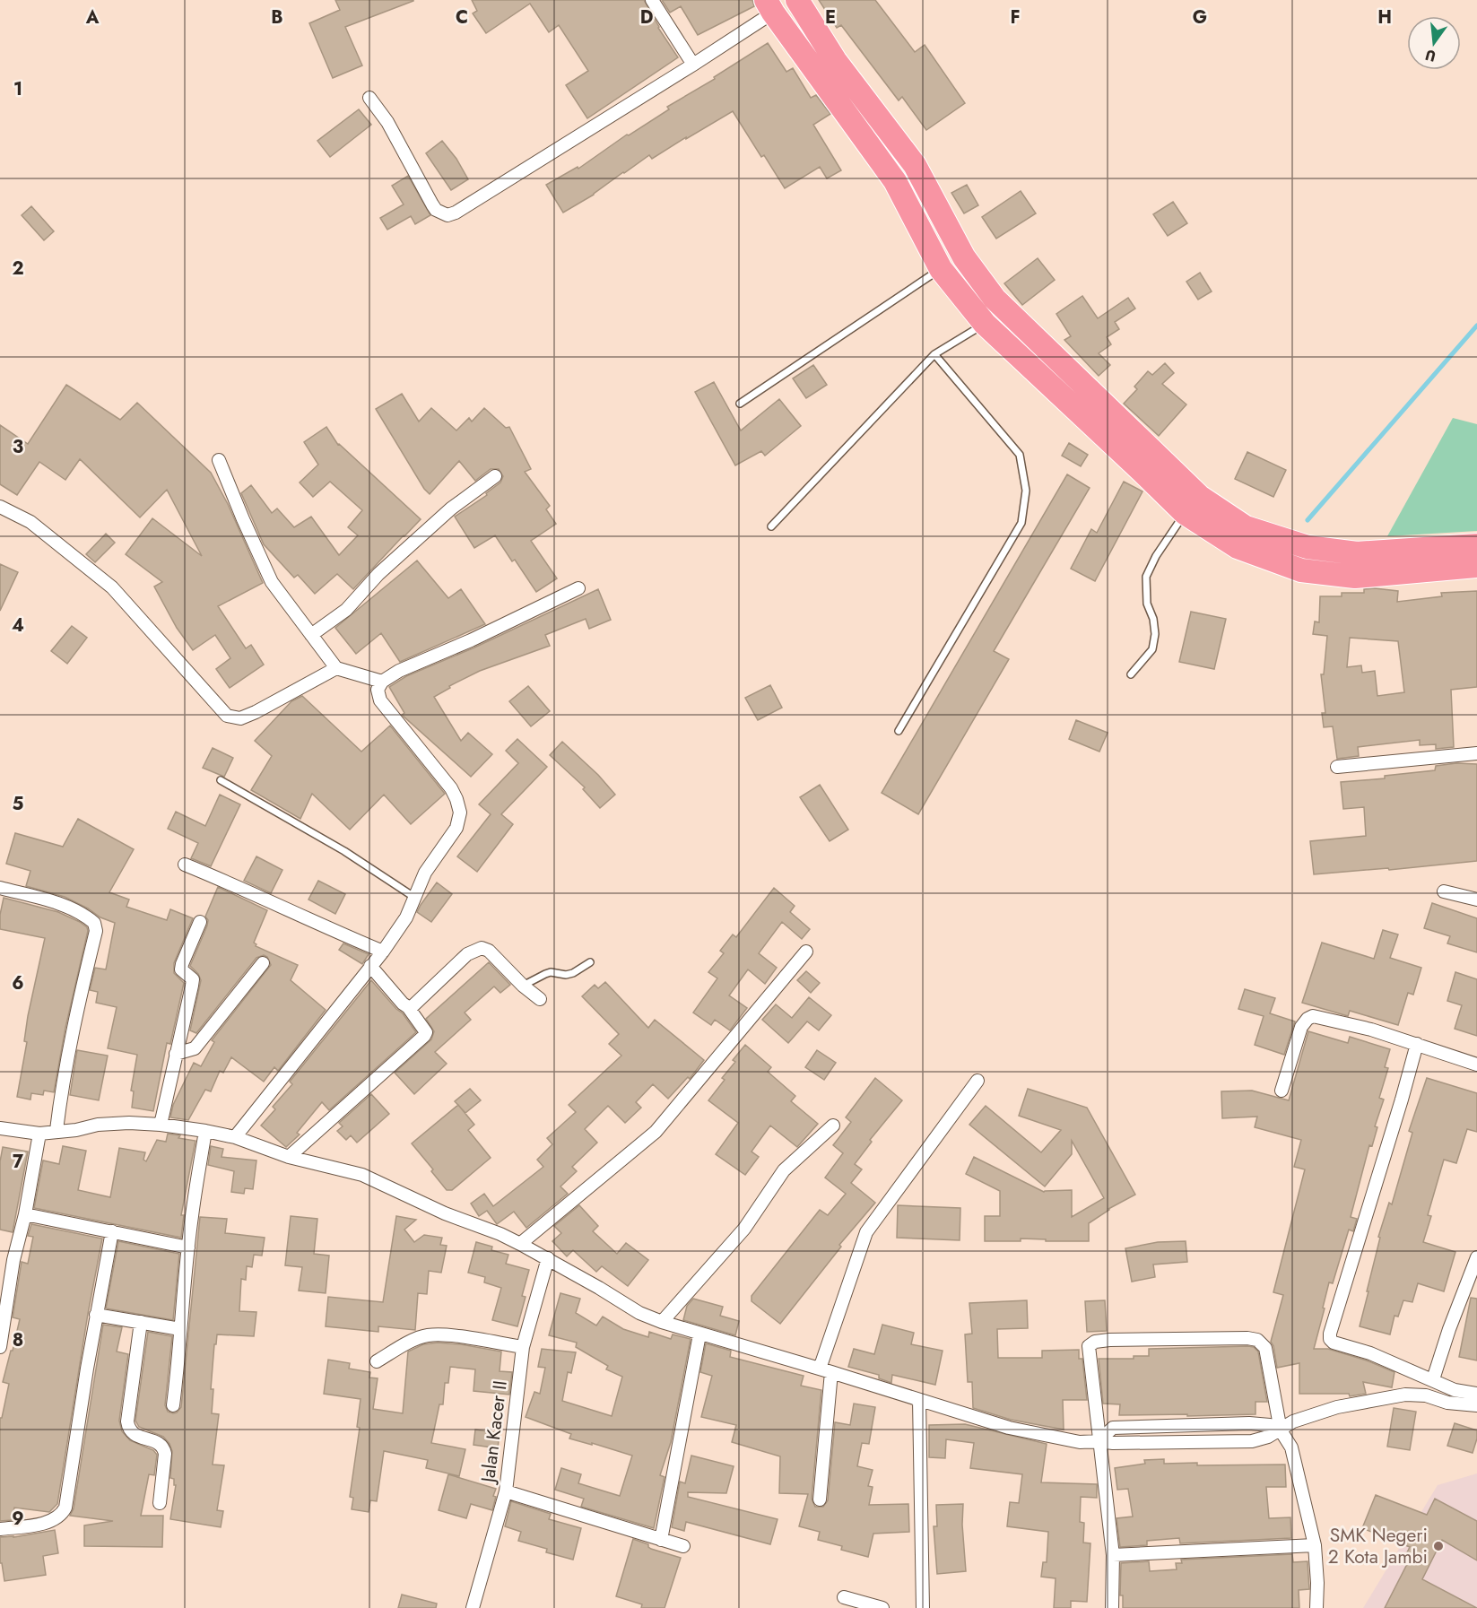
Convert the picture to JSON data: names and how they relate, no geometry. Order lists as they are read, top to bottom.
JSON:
{
  "streets": {
    "street": ["Jalan Kacer II"]
  },
  "places": ["SMK Negeri 2 Kota Jambi"],
  "north": "bottom",
  "grid": {
    "columns": [
      "A",
      "B",
      "C",
      "D",
      "E",
      "F",
      "G",
      "H"
    ],
    "rows": [
      "1",
      "2",
      "3",
      "4",
      "5",
      "6",
      "7",
      "8",
      "9"
    ]
  }
}
